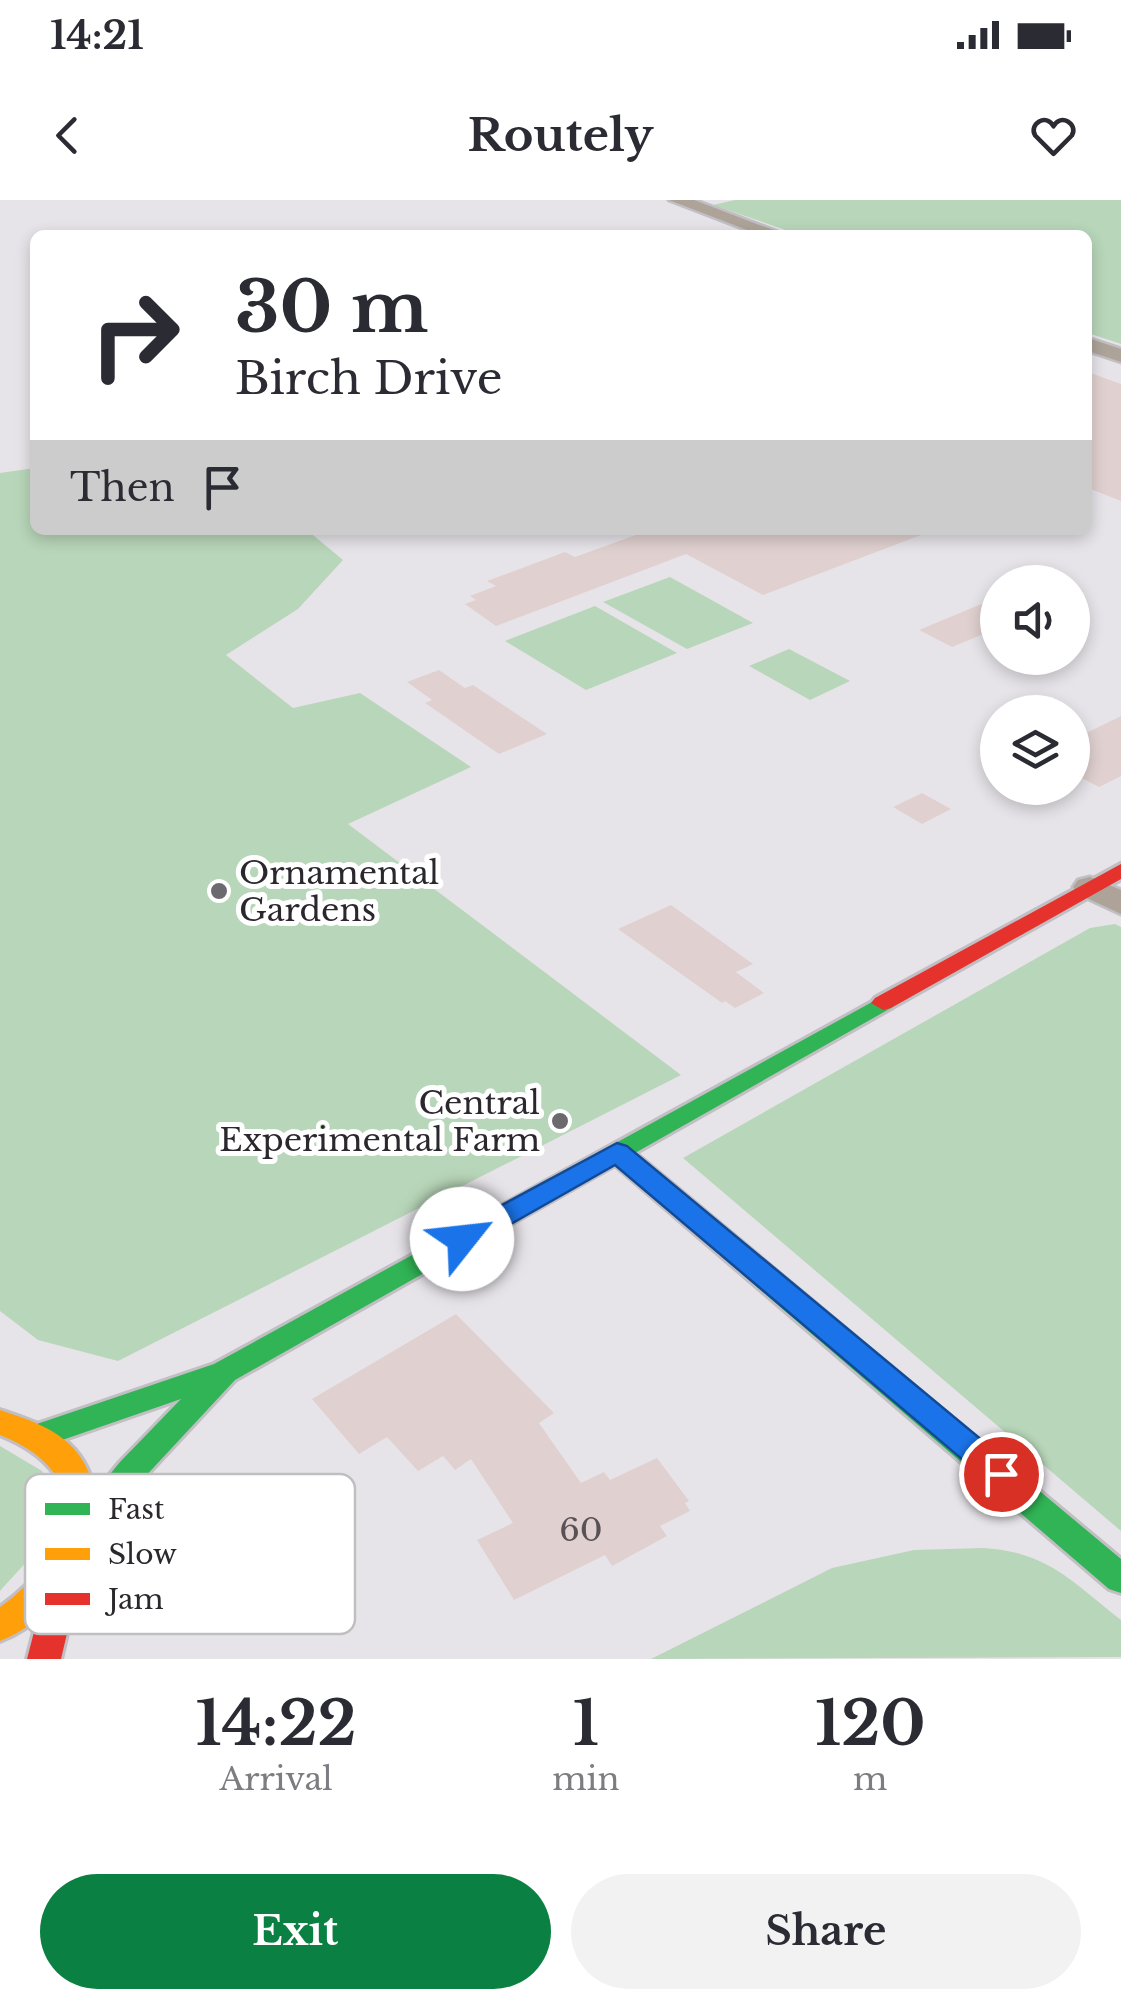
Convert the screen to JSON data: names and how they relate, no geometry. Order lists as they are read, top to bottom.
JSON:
{
  "places": ["Ornamental Gardens", "Central Experimental Farm"],
  "house_numbers": ["60"],
  "legend": ["Fast", "Slow", "Jam"],
  "page": {
    "status": "14:21",
    "header": "Routely",
    "turn": ["30 m", "Birch Drive"],
    "then": "Then",
    "eta": [
      "14:22",
      "Arrival",
      "1",
      "min",
      "120",
      "m"
    ],
    "buttons": ["Exit", "Share"]
  }
}
